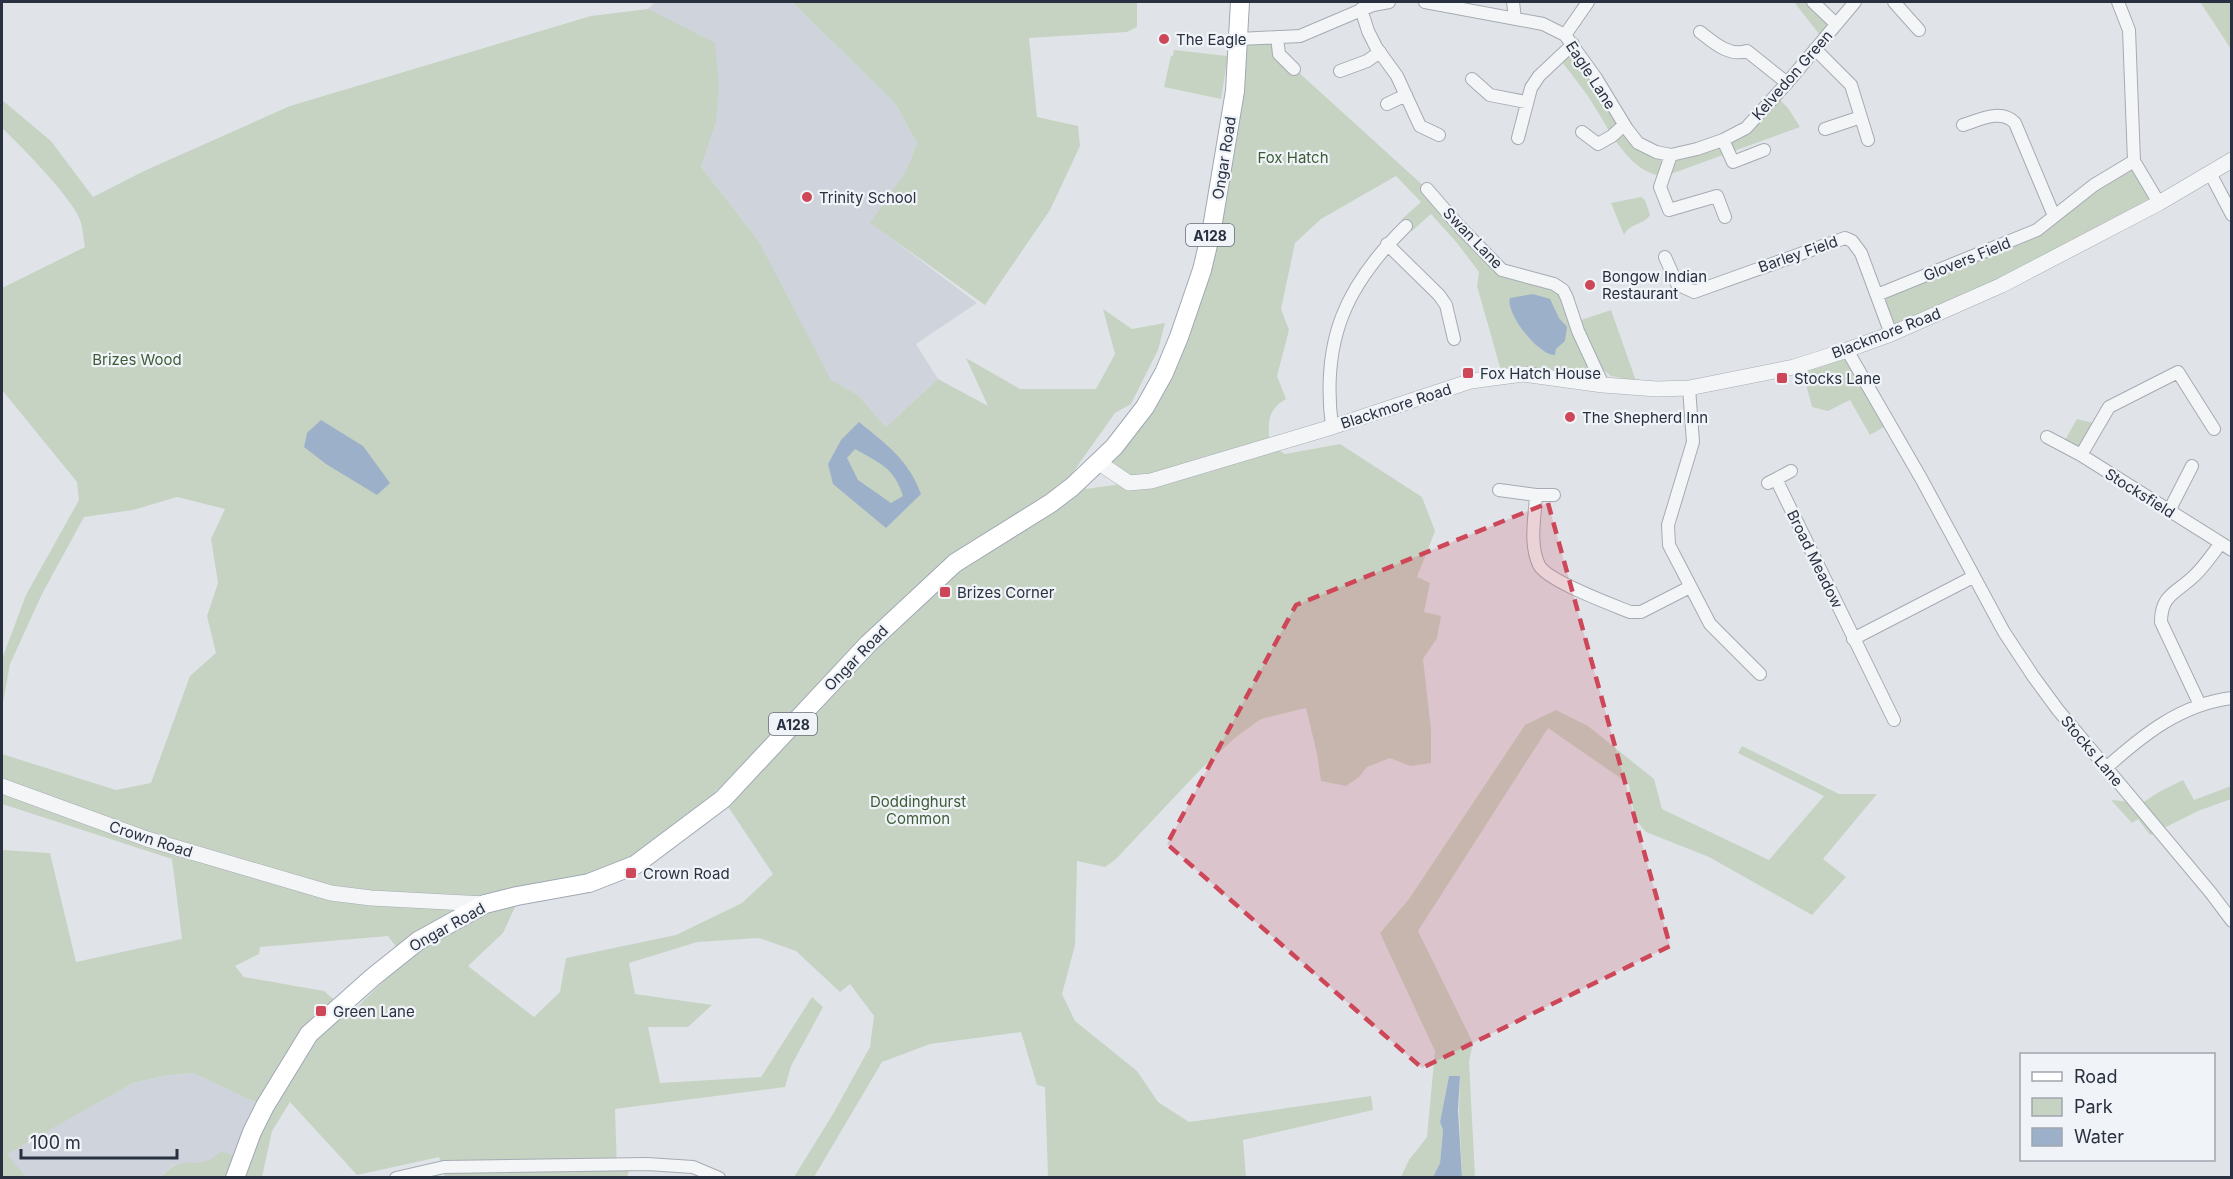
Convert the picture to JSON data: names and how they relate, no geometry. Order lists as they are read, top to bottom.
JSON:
{
  "streets": {
    "main road": ["Ongar Road", "A128"],
    "street": [
      "Eagle Lane",
      "Kelvedon Green",
      "Swan Lane",
      "Barley Field",
      "Glovers Field",
      "Blackmore Road",
      "Stocksfield",
      "Broad Meadow",
      "Stocks Lane",
      "Crown Road"
    ]
  },
  "crossings": [
    ["Ongar Road", "Blackmore Road"],
    ["Ongar Road", "Crown Road"],
    ["Swan Lane", "Blackmore Road"],
    ["Barley Field", "Glovers Field"],
    ["Barley Field", "Blackmore Road"],
    ["Blackmore Road", "Stocks Lane"]
  ],
  "parks": ["Fox Hatch", "Brizes Wood", "Doddinghurst Common"],
  "places": {
    "other": [
      "The Eagle",
      "Trinity School",
      "Bongow Indian Restaurant",
      "The Shepherd Inn"
    ],
    "transit": [
      "Fox Hatch House",
      "Stocks Lane",
      "Brizes Corner",
      "Crown Road",
      "Green Lane"
    ]
  },
  "legend": ["Road", "Park", "Water"],
  "scale_bar": "100 m"
}
